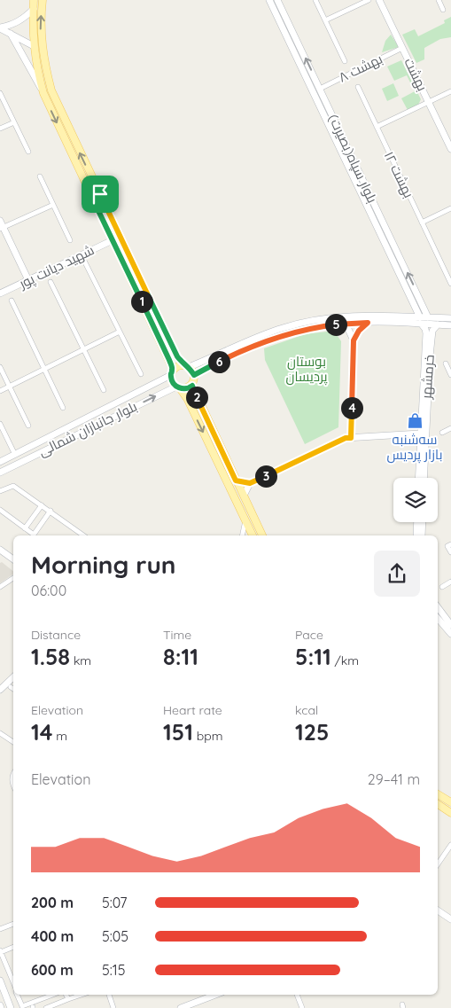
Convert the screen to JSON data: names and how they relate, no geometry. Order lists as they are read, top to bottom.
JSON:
{
  "streets": {
    "main road": [
      "بهشت",
      "بلوار سپاه(بصیرت)",
      "شهید دیانت پور",
      "خرمشهر",
      "بلوار جانبازان شمالی"
    ],
    "street": ["بهشت ۸", "بهشت ۱۲"]
  },
  "crossings": [
    ["بهشت ۸", "بهشت"],
    ["بهشت ۸", "بلوار سپاه(بصیرت)"]
  ],
  "parks": ["بوستان پردیسان"],
  "places": {
    "shop": ["سه‌شنبه بازار پردیس"]
  },
  "page": {
    "pins": [
      "1",
      "5",
      "6",
      "2",
      "4",
      "3"
    ],
    "heading": ["Morning run", "06:00"],
    "stats": [
      ["Distance", "1.58 km"],
      ["Time", "8:11"],
      ["Pace", "5:11 /km"],
      ["Elevation", "14 m"],
      ["Heart rate", "151 bpm"],
      ["kcal", "125"]
    ],
    "chart": ["Elevation", "29–41 m"],
    "list": [
      {
        "name": "200 m",
        "note": "5:07"
      },
      {
        "name": "400 m",
        "note": "5:05"
      },
      {
        "name": "600 m",
        "note": "5:15"
      }
    ]
  }
}
